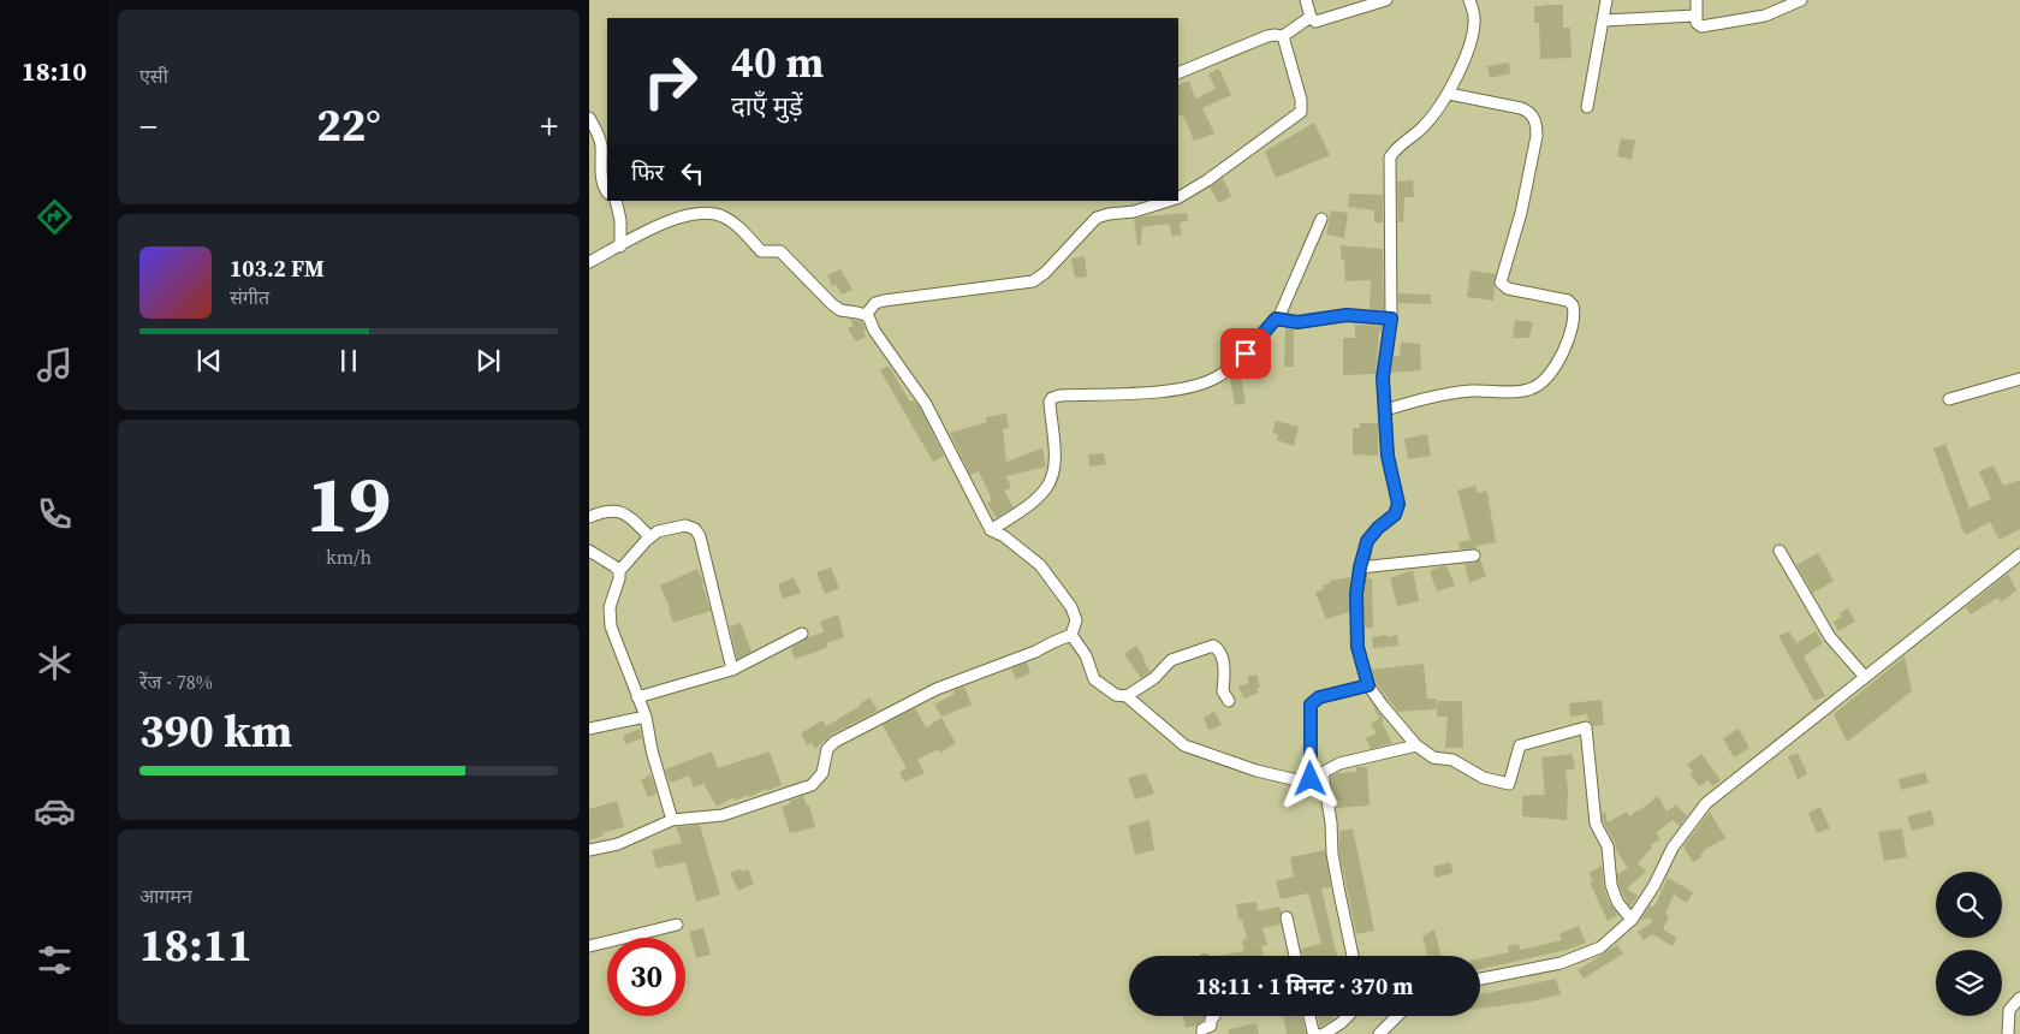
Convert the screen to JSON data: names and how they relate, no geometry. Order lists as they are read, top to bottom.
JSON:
{
  "page": {
    "tabs": "18:10",
    "tile": [
      "एसी",
      ["19", "km/h"],
      ["रेंज · 78%", "390 km"],
      ["आगमन", "18:11"]
    ],
    "turn": ["40 m", "दाएँ मुड़ें"],
    "heat": ["−", "22°", "+"],
    "then": "फिर",
    "song": ["103.2 FM", "संगीत"],
    "limit": "30",
    "trip": "18:11 · 1 मिनट · 370 m"
  }
}
